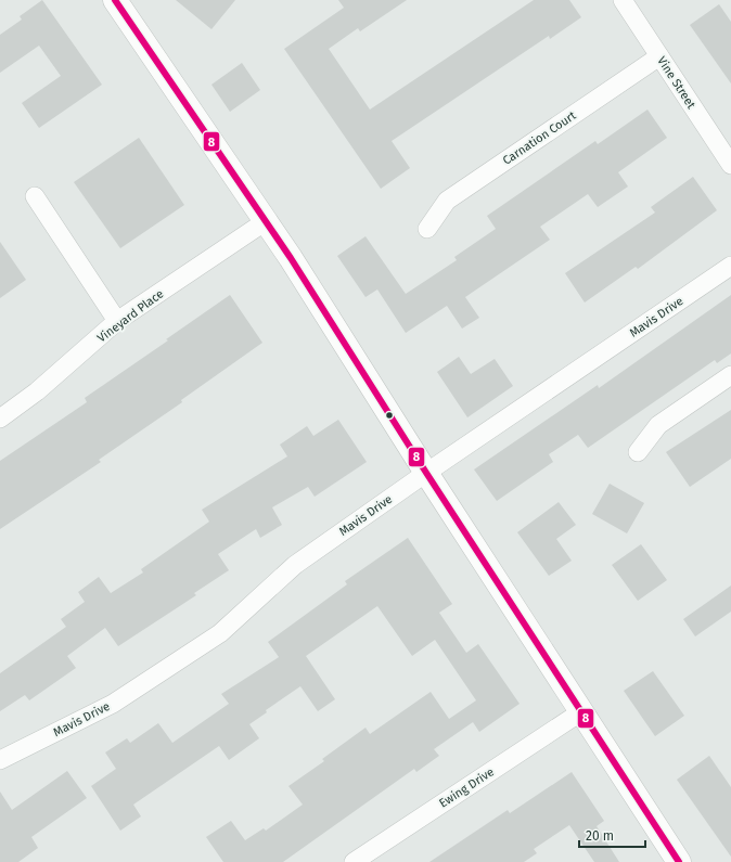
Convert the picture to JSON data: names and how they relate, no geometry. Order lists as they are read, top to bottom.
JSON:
{
  "streets": {
    "street": [
      "Vine Street",
      "Carnation Court",
      "Vineyard Place",
      "Mavis Drive",
      "Ewing Drive"
    ]
  },
  "crossings": [
    ["Vine Street", "Carnation Court"]
  ],
  "lines": ["transit line 8"],
  "scale_bar": "20 m"
}
